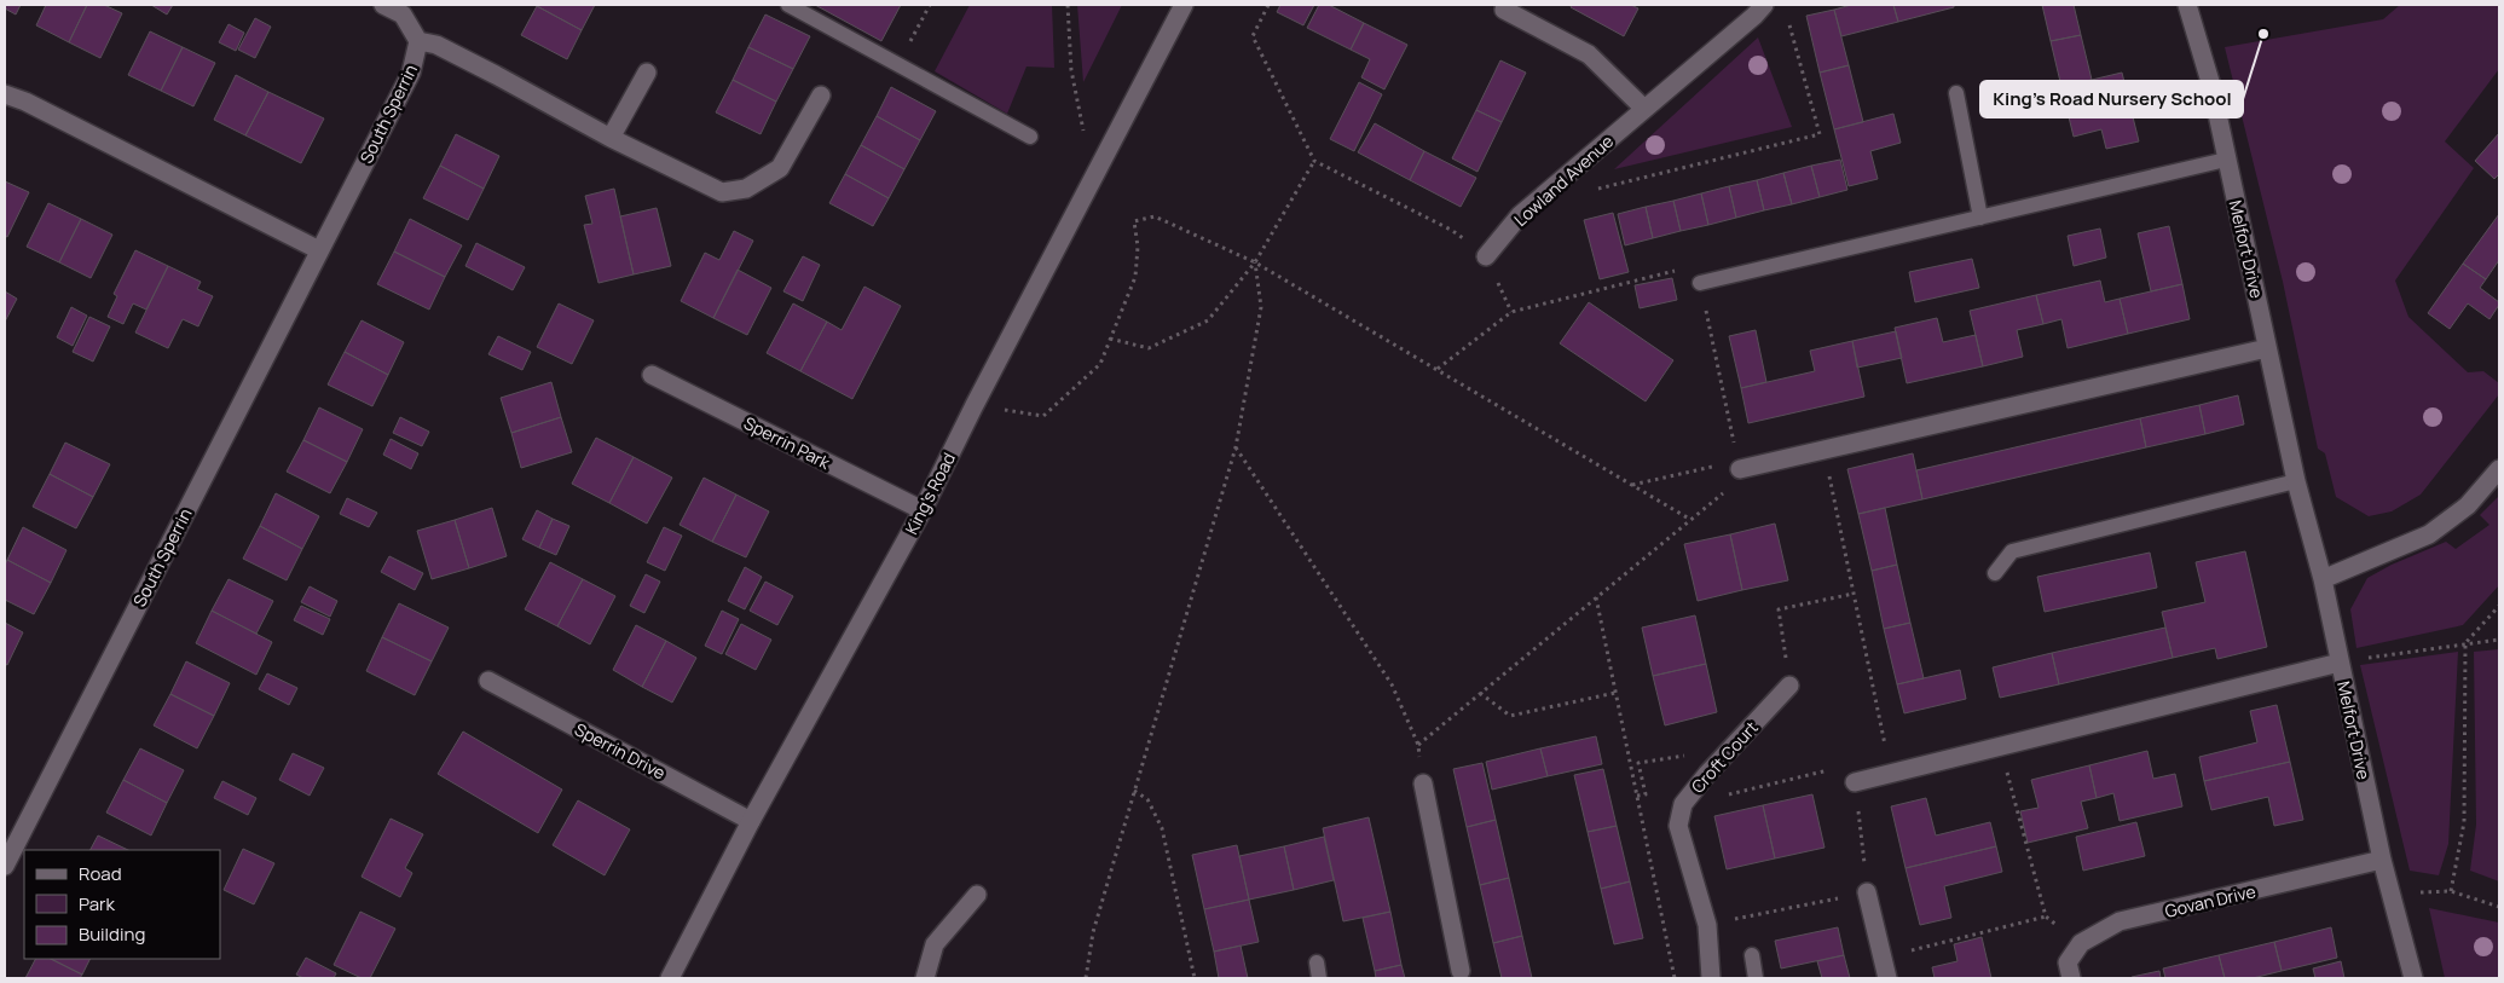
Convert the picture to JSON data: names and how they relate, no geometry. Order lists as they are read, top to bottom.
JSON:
{
  "streets": {
    "street": [
      "South Sperrin",
      "Lowland Avenue",
      "Melfort Drive",
      "Sperrin Park",
      "King's Road",
      "Sperrin Drive",
      "Croft Court",
      "Govan Drive"
    ]
  },
  "crossings": [
    ["Melfort Drive", "Govan Drive"],
    ["Sperrin Park", "King's Road"],
    ["King's Road", "Sperrin Drive"]
  ],
  "places": ["King's Road Nursery School"],
  "legend": ["Road", "Park", "Building"]
}
